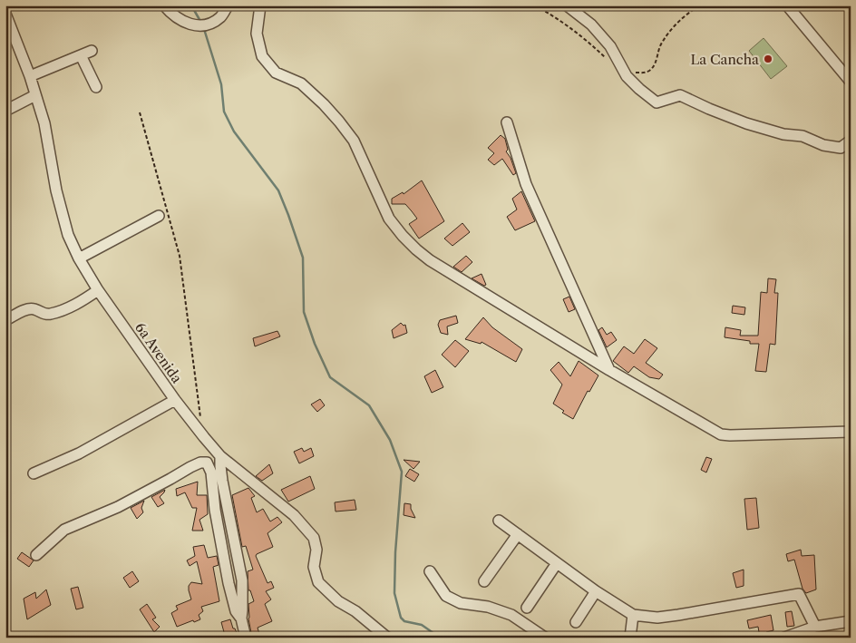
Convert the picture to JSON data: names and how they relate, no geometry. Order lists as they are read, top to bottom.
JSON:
{
  "streets": {
    "street": ["6a Avenida"]
  },
  "places": ["La Cancha"]
}
